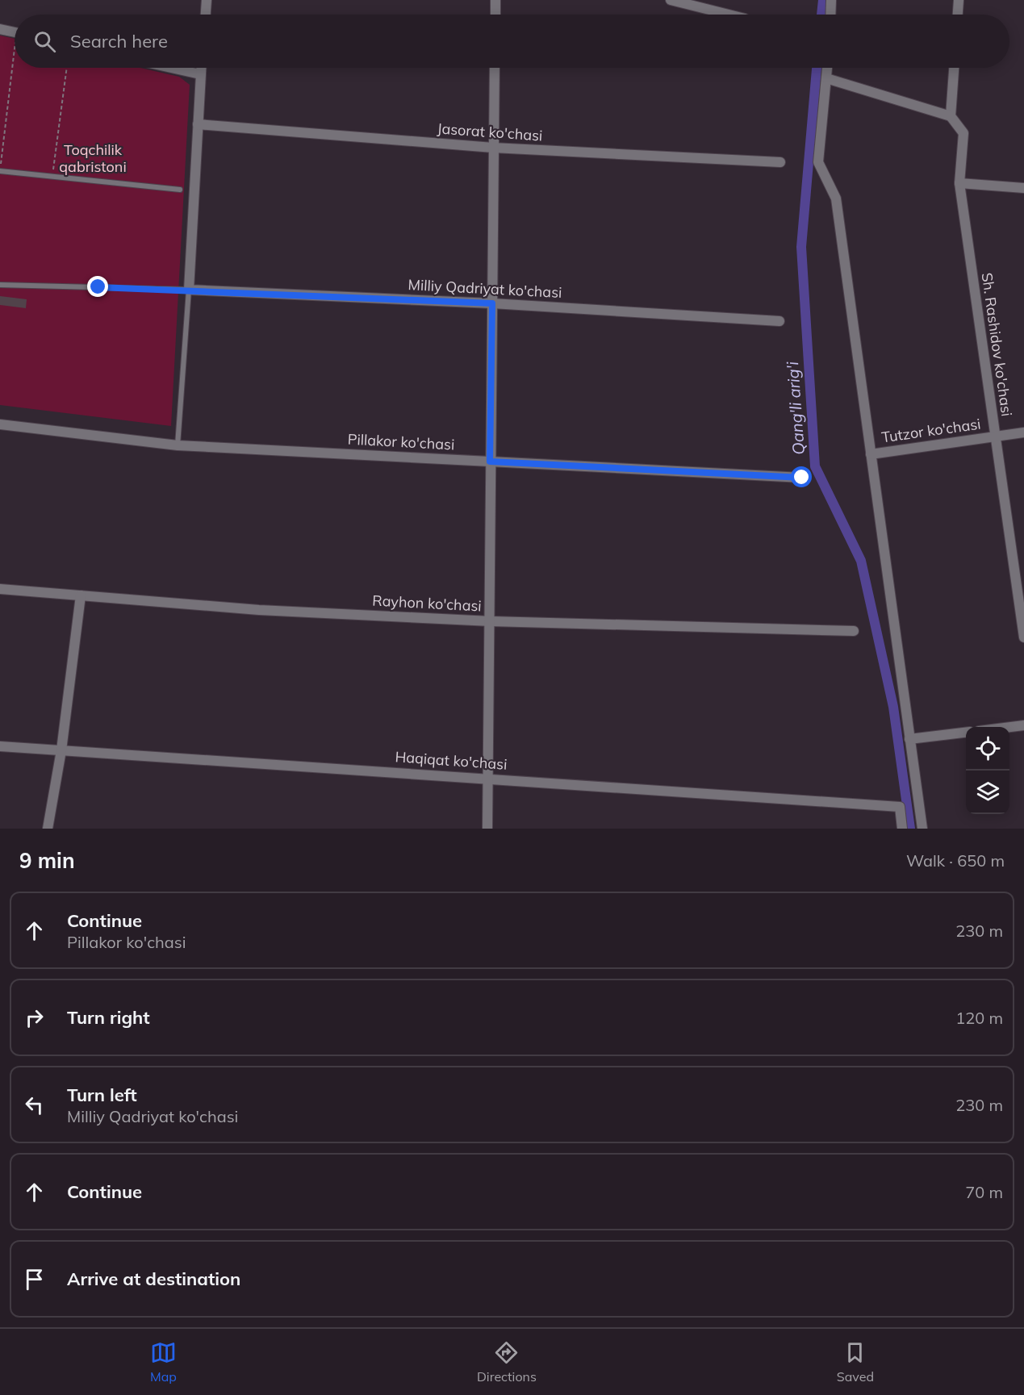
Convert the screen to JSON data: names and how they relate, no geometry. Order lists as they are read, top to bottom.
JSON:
{
  "streets": {
    "street": [
      "Jasorat ko'chasi",
      "Milliy Qadriyat ko'chasi",
      "Sh. Rashidov ko'chasi",
      "Tutzor ko'chasi",
      "Pillakor ko'chasi",
      "Rayhon ko'chasi",
      "Haqiqat ko'chasi"
    ]
  },
  "crossings": [
    ["Sh. Rashidov ko'chasi", "Tutzor ko'chasi"]
  ],
  "water": ["Qang'li arig'i"],
  "parks": ["Toqchilik qabristoni"],
  "page": {
    "search": "Search here",
    "heading": ["9 min", "Walk · 650 m"],
    "list": [
      ["Continue", "Pillakor ko'chasi", "230 m"],
      ["Turn right", "120 m"],
      ["Turn left", "Milliy Qadriyat ko'chasi", "230 m"],
      ["Continue", "70 m"],
      "Arrive at destination"
    ],
    "nav": ["Map", "Directions", "Saved"]
  }
}
